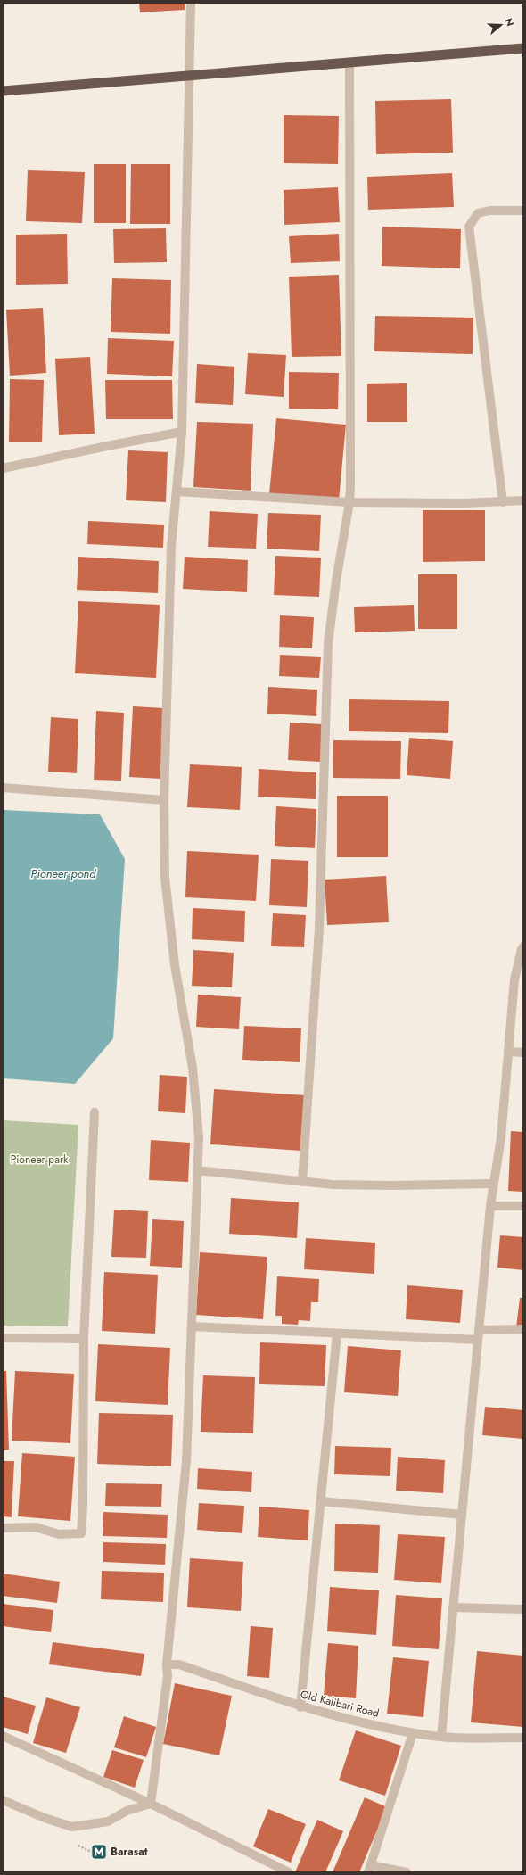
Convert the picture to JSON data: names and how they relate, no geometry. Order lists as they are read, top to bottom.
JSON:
{
  "streets": {
    "street": ["Old Kalibari Road"]
  },
  "water": ["Pioneer pond"],
  "parks": ["Pioneer park"],
  "places": {
    "metro station": ["Barasat"]
  },
  "north": "right"
}
